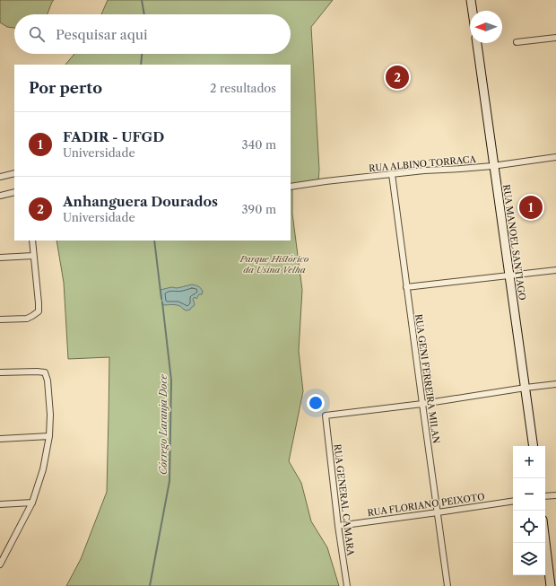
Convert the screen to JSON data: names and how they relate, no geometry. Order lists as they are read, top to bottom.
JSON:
{
  "streets": {
    "street": [
      "RUA ALBINO TORRACA",
      "RUA MANOEL SANTIAGO",
      "RUA GENI FERREIRA MILAN",
      "RUA GENERAL CAMARA",
      "RUA FLORIANO PEIXOTO"
    ]
  },
  "crossings": [
    ["RUA ALBINO TORRACA", "RUA MANOEL SANTIAGO"],
    ["RUA ALBINO TORRACA", "RUA GENI FERREIRA MILAN"],
    ["RUA GENI FERREIRA MILAN", "RUA GENERAL CAMARA"],
    ["RUA GENI FERREIRA MILAN", "RUA FLORIANO PEIXOTO"],
    ["RUA GENERAL CAMARA", "RUA FLORIANO PEIXOTO"]
  ],
  "water": ["Córrego Laranja Doce"],
  "parks": ["Parque Histórico da Usina Velha"],
  "north": "left",
  "page": {
    "search": "Pesquisar aqui",
    "pins": ["2", "1"],
    "heading": ["Por perto", "2 resultados"],
    "list": [
      {
        "mark": "1",
        "name": "FADIR - UFGD",
        "note": "Universidade",
        "value": "340 m"
      },
      {
        "mark": "2",
        "name": "Anhanguera Dourados",
        "note": "Universidade",
        "value": "390 m"
      }
    ],
    "map_buttons": ["+", "−"]
  }
}
